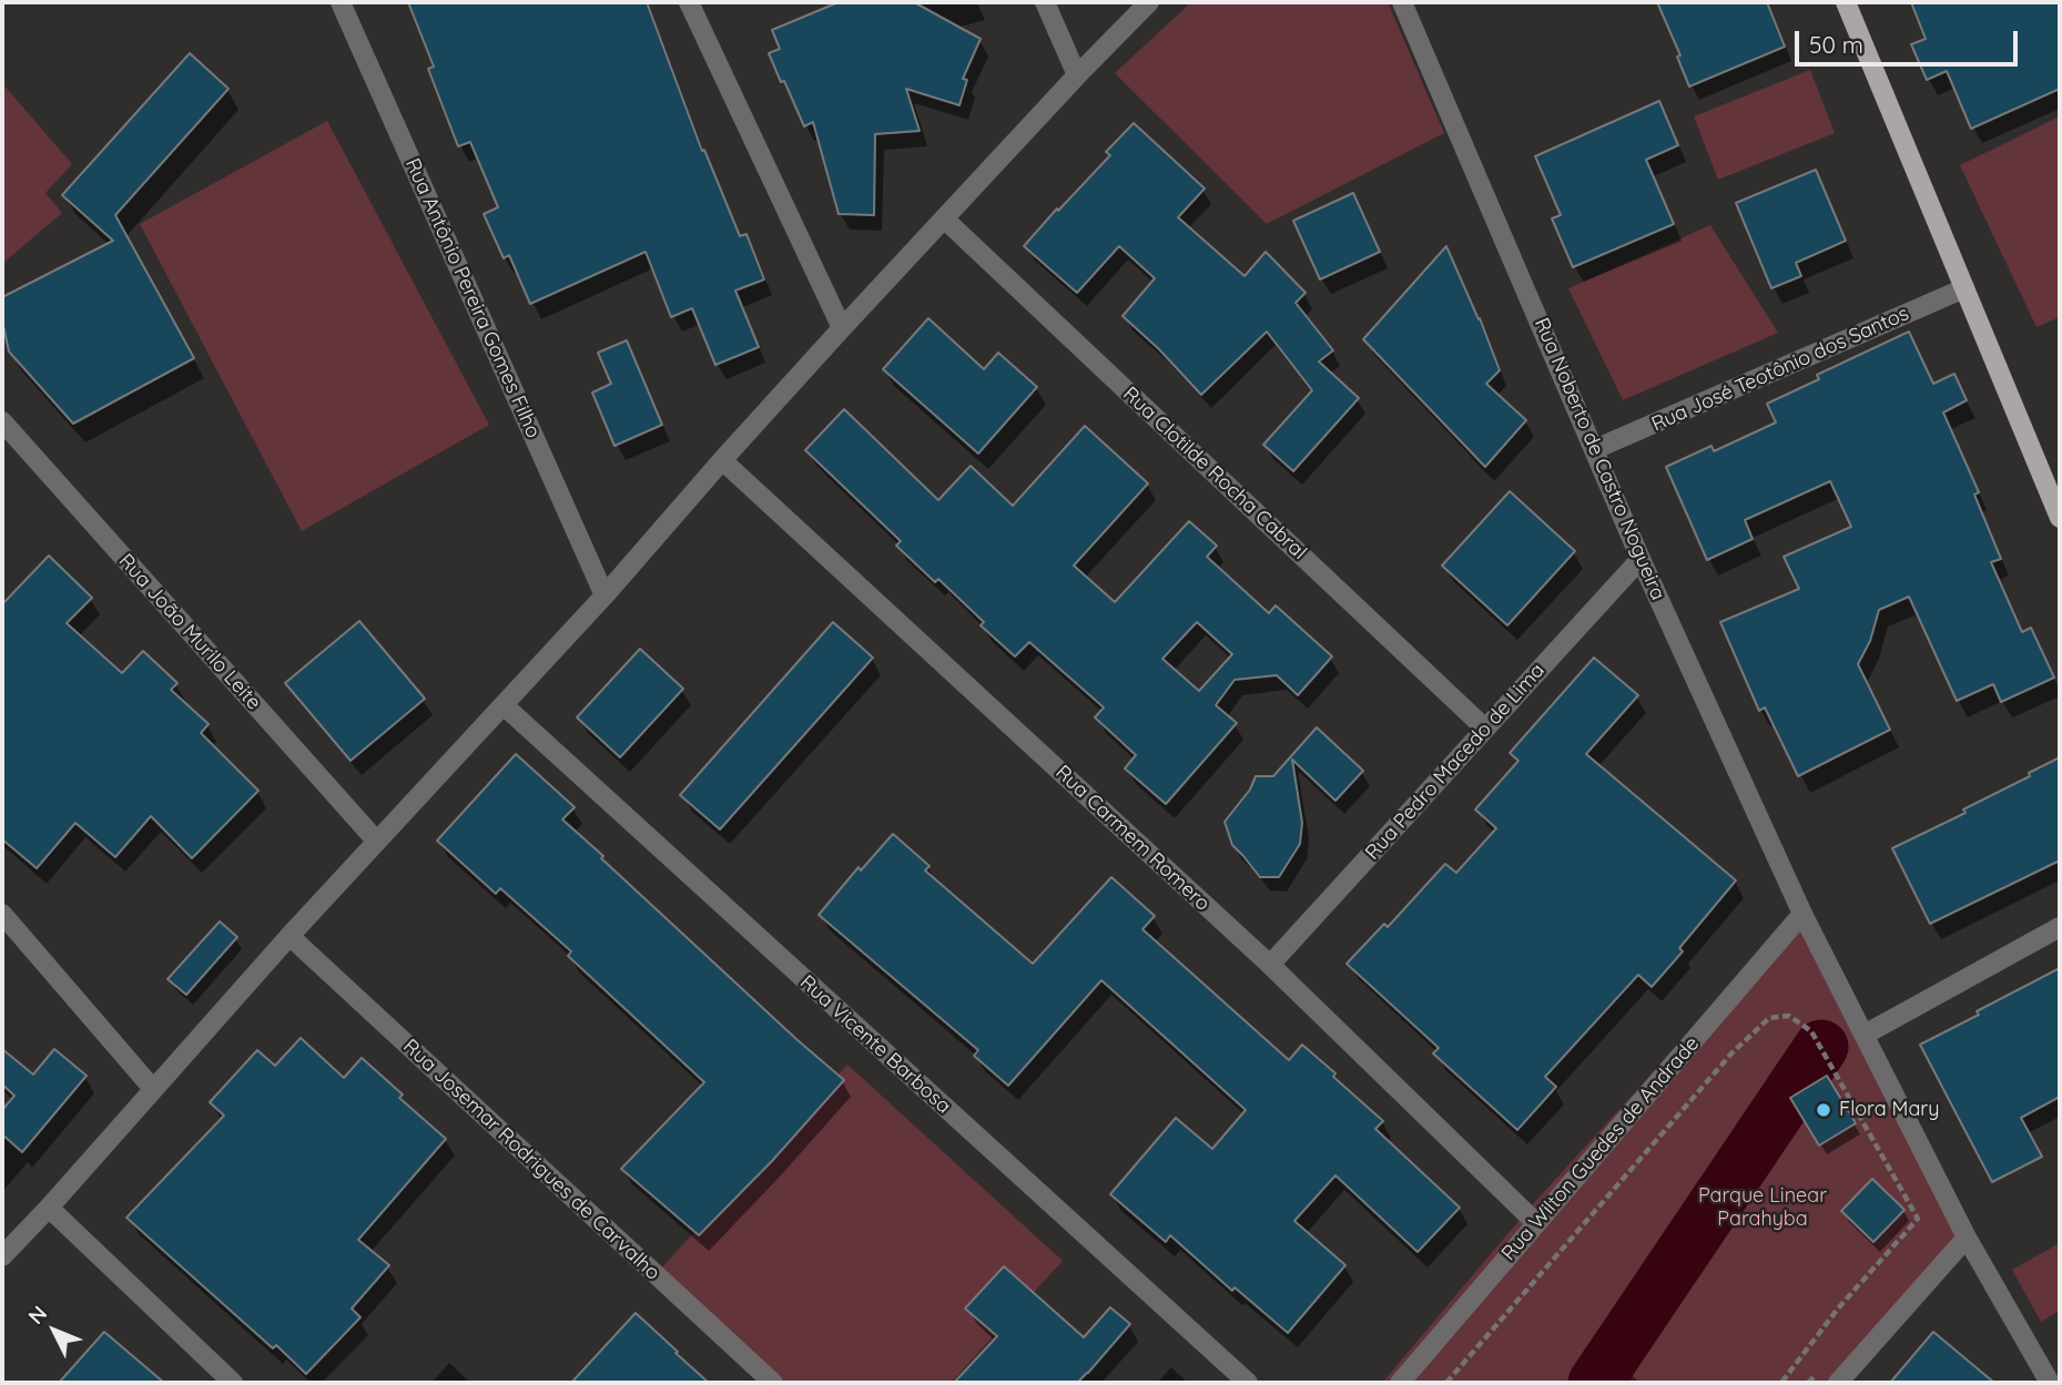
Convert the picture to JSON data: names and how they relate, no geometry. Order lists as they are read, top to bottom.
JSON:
{
  "streets": {
    "street": [
      "Rua Antônio Pereira Gomes Filho",
      "Rua José Teotônio dos Santos",
      "Rua Noberto de Castro Nogueira",
      "Rua Clotilde Rocha Cabral",
      "Rua João Murilo Leite",
      "Rua Pedro Macedo de Lima",
      "Rua Carmem Romero",
      "Rua Vicente Barbosa",
      "Rua Wilton Guedes de Andrade",
      "Rua Josemar Rodrigues de Carvalho"
    ]
  },
  "crossings": [
    ["Rua José Teotônio dos Santos", "Rua Noberto de Castro Nogueira"],
    ["Rua Noberto de Castro Nogueira", "Rua Pedro Macedo de Lima"],
    ["Rua Noberto de Castro Nogueira", "Rua Wilton Guedes de Andrade"],
    ["Rua Clotilde Rocha Cabral", "Rua Pedro Macedo de Lima"],
    ["Rua Pedro Macedo de Lima", "Rua Carmem Romero"],
    ["Rua Carmem Romero", "Rua Wilton Guedes de Andrade"]
  ],
  "parks": ["Parque Linear Parahyba"],
  "places": ["Flora Mary"],
  "scale_bar": "50 m",
  "north": "top left"
}
